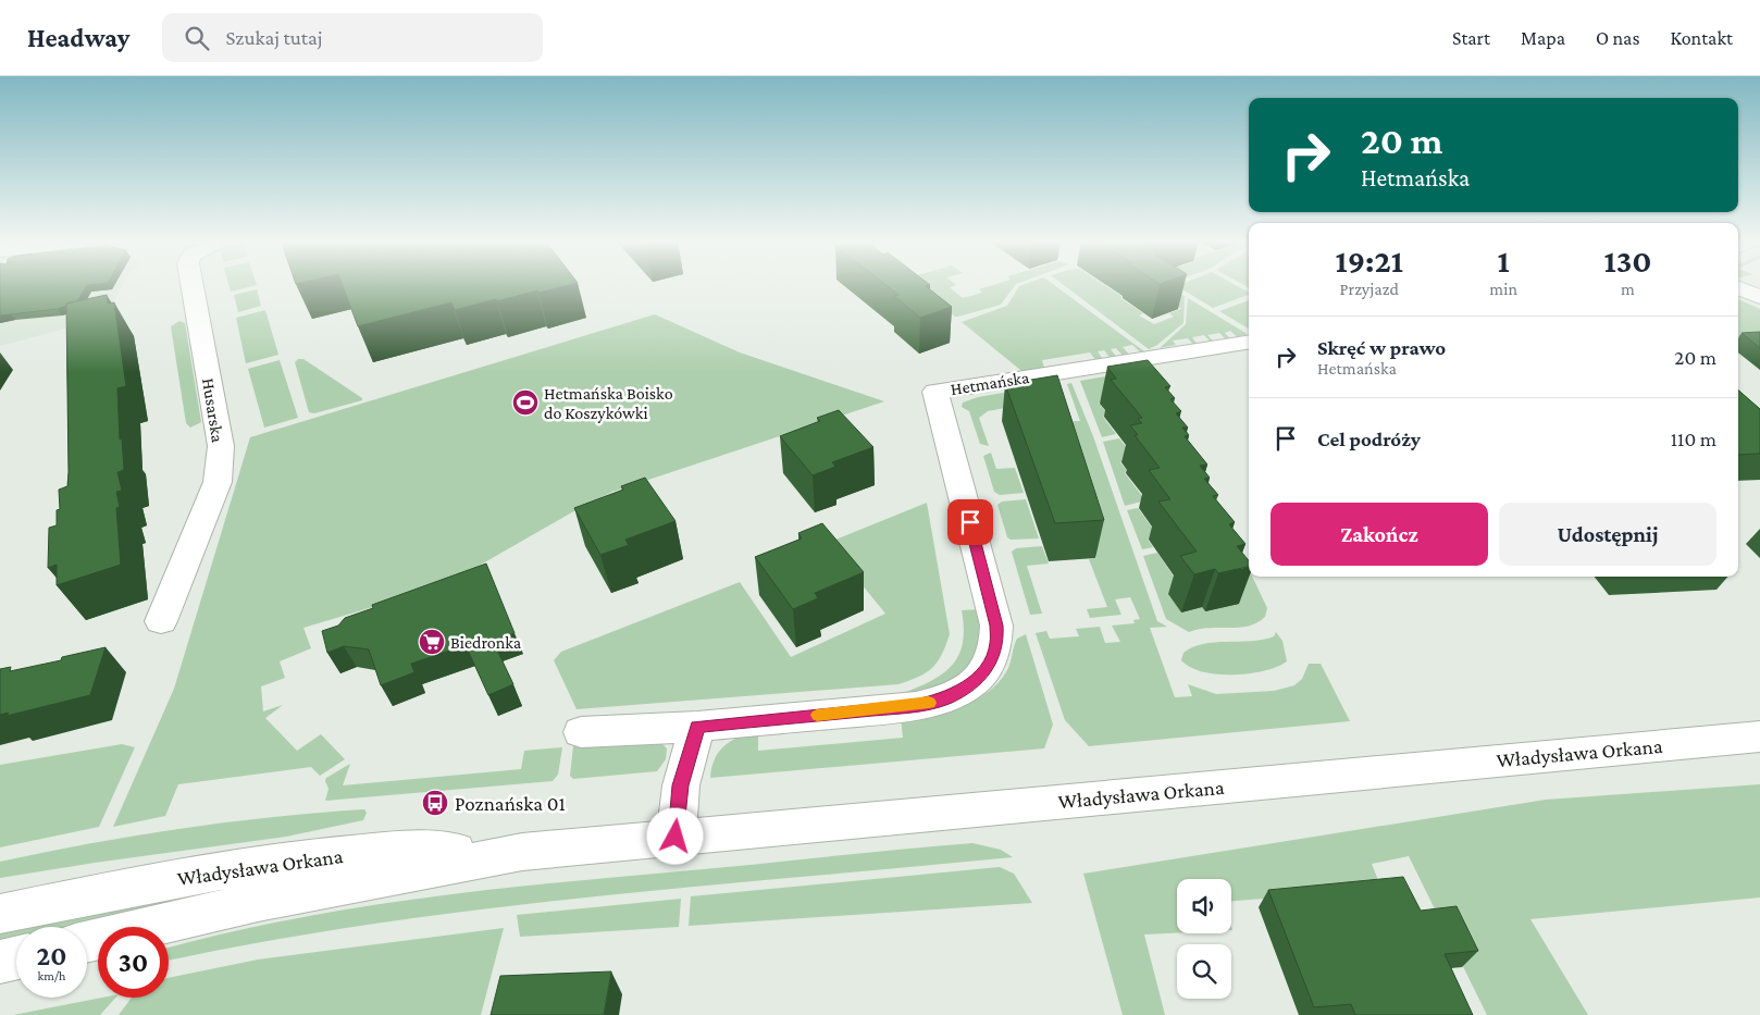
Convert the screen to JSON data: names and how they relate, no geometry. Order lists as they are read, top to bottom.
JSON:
{
  "streets": {
    "street": ["Hetmańska", "Husarska", "Władysława Orkana"]
  },
  "places": {
    "sports": ["Hetmańska Boisko do Koszykówki"],
    "supermarket": ["Biedronka"],
    "bus stop": ["Poznańska 01"]
  },
  "page": {
    "header": "Headway",
    "search": "Szukaj tutaj",
    "nav": [
      "Start",
      "Mapa",
      "O nas",
      "Kontakt"
    ],
    "turn": ["20 m", "Hetmańska"],
    "eta": [
      "19:21",
      "Przyjazd",
      "1",
      "min",
      "130",
      "m"
    ],
    "list": [
      {
        "name": "Skręć w prawo",
        "note": "Hetmańska",
        "value": "20 m"
      },
      {
        "name": "Cel podróży",
        "value": "110 m"
      }
    ],
    "buttons": ["Zakończ", "Udostępnij"],
    "speed": "20 km/h",
    "limit": "30"
  }
}
